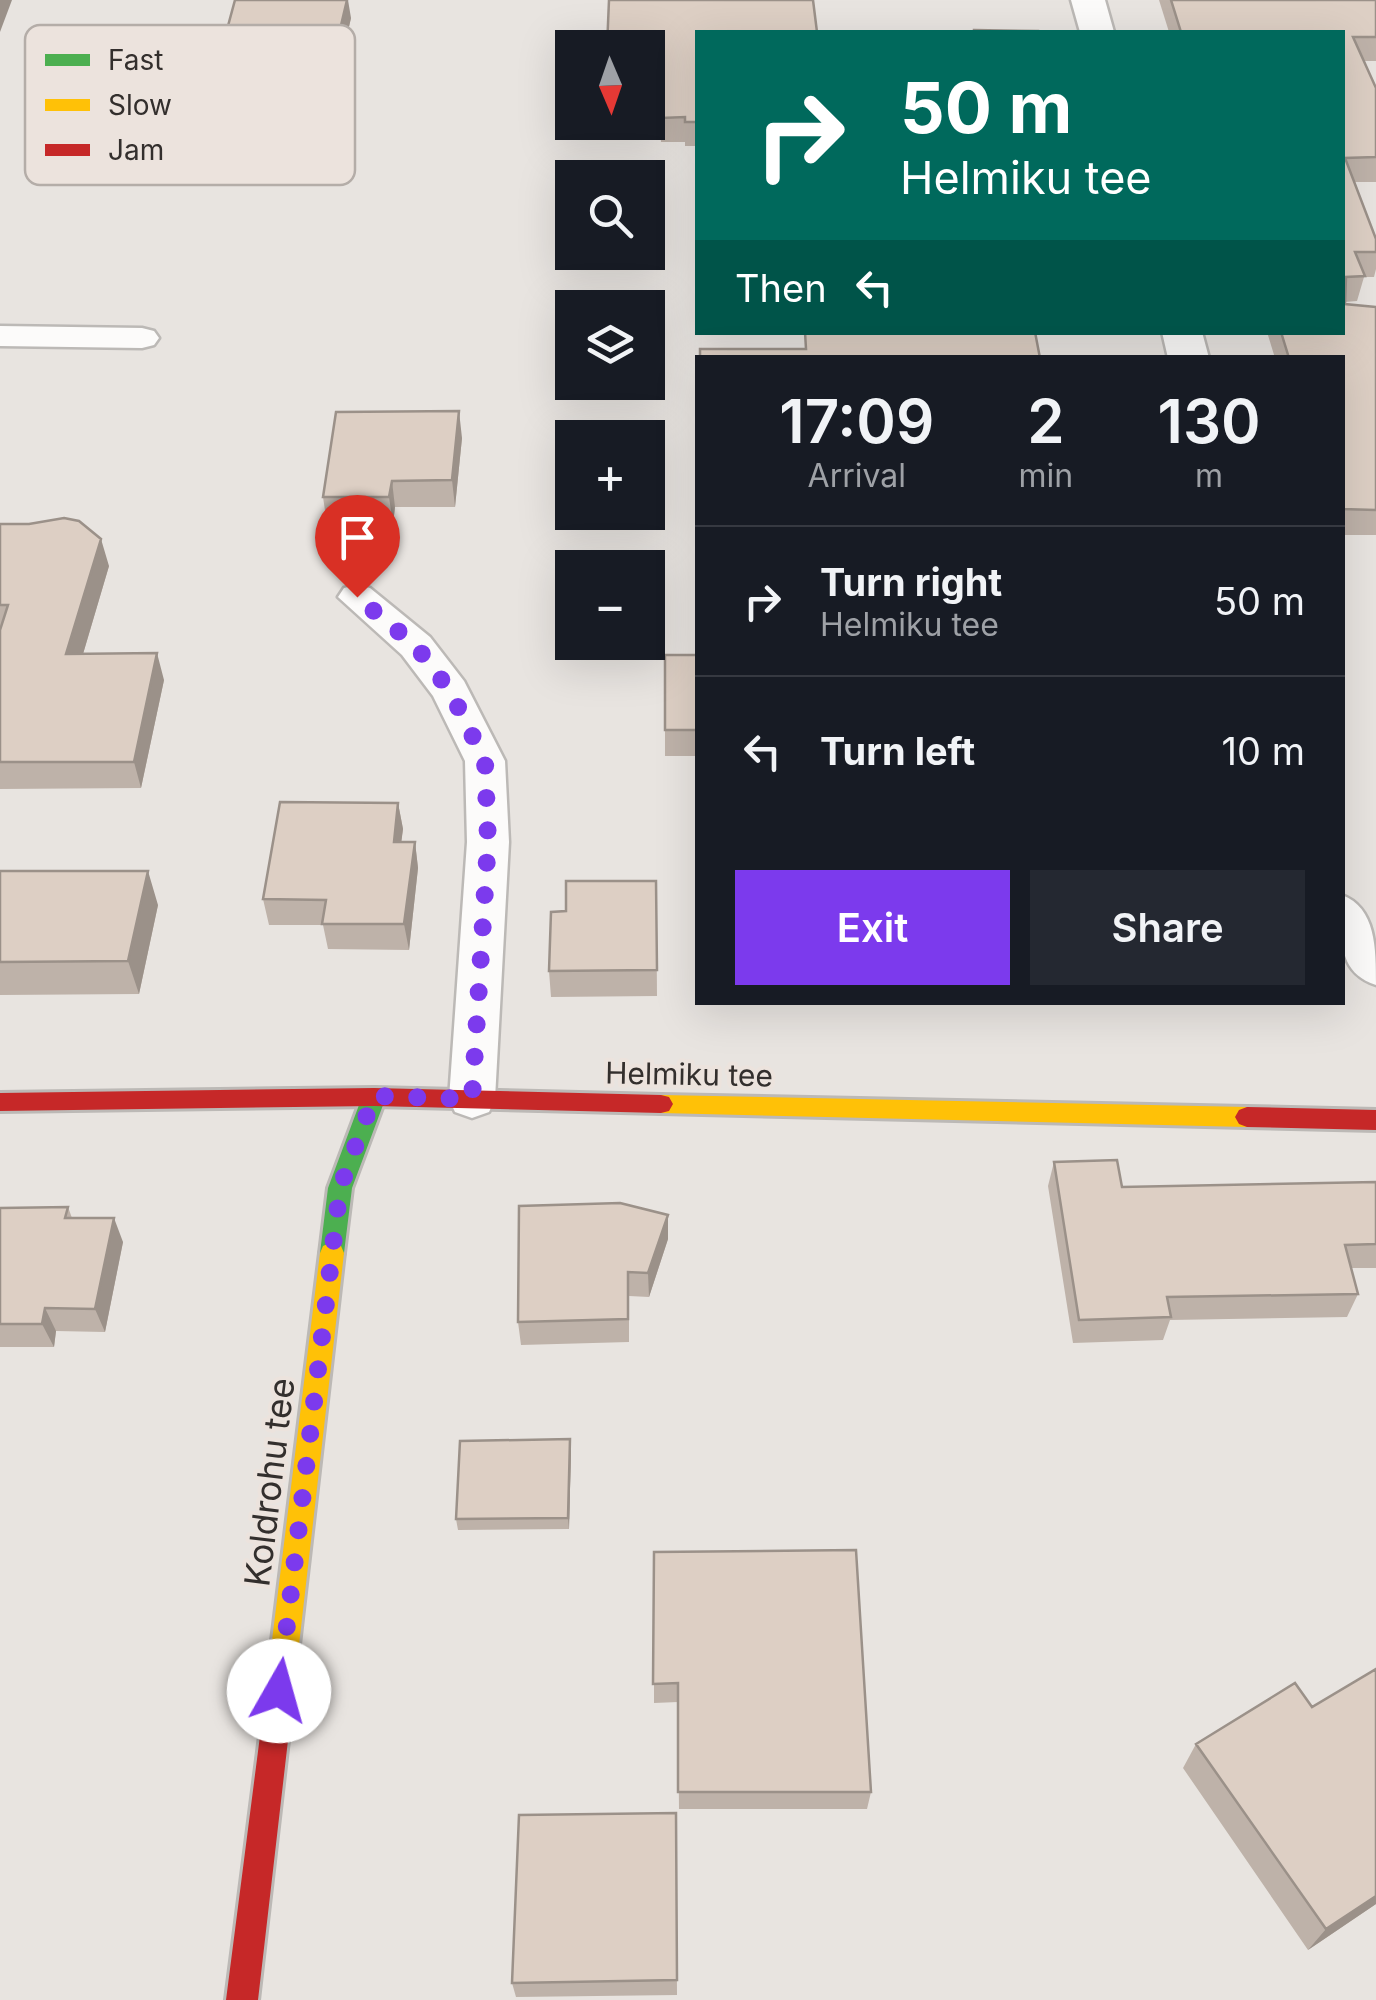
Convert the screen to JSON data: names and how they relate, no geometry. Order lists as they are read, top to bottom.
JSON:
{
  "streets": {
    "street": ["Helmiku tee", "Koldrohu tee"]
  },
  "crossings": [
    ["Helmiku tee", "Koldrohu tee"]
  ],
  "legend": ["Fast", "Slow", "Jam"],
  "north": "bottom",
  "page": {
    "map_buttons": ["+", "−"],
    "turn": ["50 m", "Helmiku tee"],
    "then": "Then",
    "eta": [
      "17:09",
      "Arrival",
      "2",
      "min",
      "130",
      "m"
    ],
    "list": [
      {
        "name": "Turn right",
        "note": "Helmiku tee",
        "value": "50 m"
      },
      {
        "name": "Turn left",
        "value": "10 m"
      }
    ],
    "buttons": ["Exit", "Share"]
  }
}
